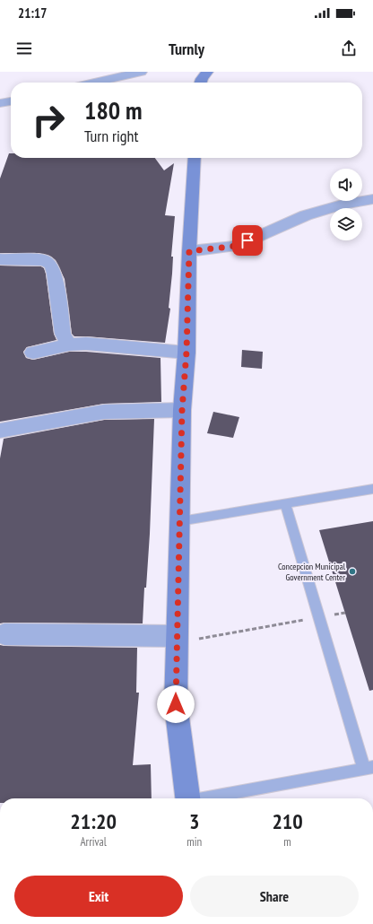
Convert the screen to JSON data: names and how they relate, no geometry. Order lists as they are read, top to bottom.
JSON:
{
  "places": ["Concepcion Municipal Government Center"],
  "page": {
    "status": "21:17",
    "header": "Turnly",
    "turn": ["180 m", "Turn right"],
    "eta": [
      "21:20",
      "Arrival",
      "3",
      "min",
      "210",
      "m"
    ],
    "buttons": ["Exit", "Share"]
  }
}
